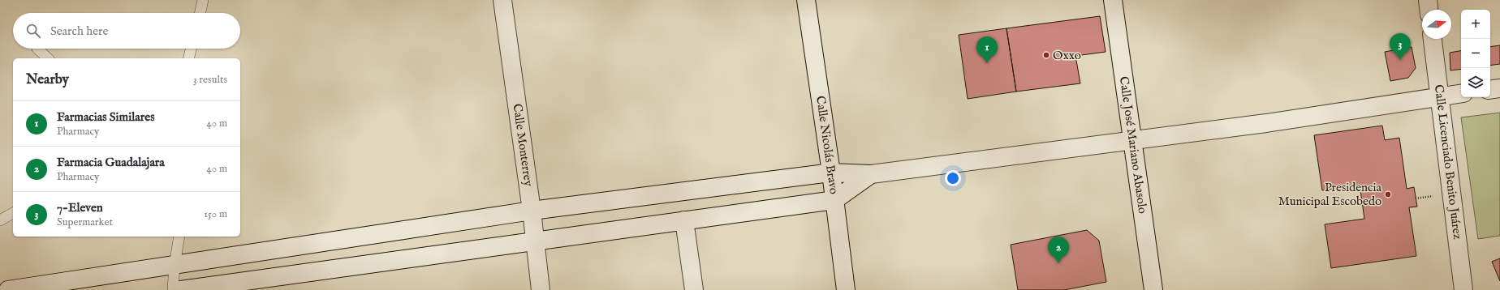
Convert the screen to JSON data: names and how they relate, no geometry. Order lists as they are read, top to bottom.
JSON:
{
  "streets": {
    "street": [
      "Calle Monterrey",
      "Calle Nicolás Bravo",
      "Calle José Mariano Abasolo",
      "Calle Licenciado Benito Juárez"
    ]
  },
  "places": ["Oxxo", "Presidencia Municipal Escobedo"],
  "north": "right",
  "page": {
    "map_buttons": ["+", "−"],
    "search": "Search here",
    "pins": ["3", "1", "2"],
    "heading": ["Nearby", "3 results"],
    "list": [
      {
        "mark": "1",
        "name": "Farmacias Similares",
        "note": "Pharmacy",
        "value": "40 m"
      },
      {
        "mark": "2",
        "name": "Farmacia Guadalajara",
        "note": "Pharmacy",
        "value": "40 m"
      },
      {
        "mark": "3",
        "name": "7-Eleven",
        "note": "Supermarket",
        "value": "150 m"
      }
    ]
  }
}
